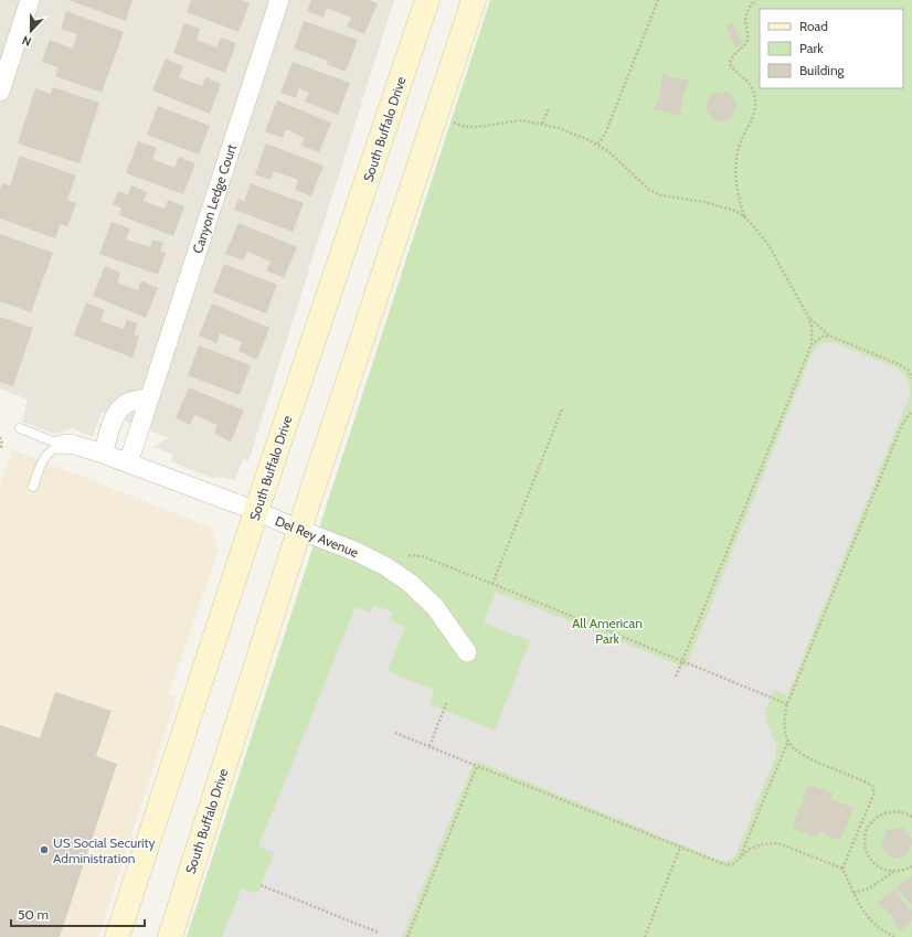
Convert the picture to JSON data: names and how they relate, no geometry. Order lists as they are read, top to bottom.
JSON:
{
  "streets": {
    "main road": ["South Buffalo Drive"],
    "street": ["Canyon Ledge Court", "Del Rey Avenue"]
  },
  "crossings": [
    ["South Buffalo Drive", "Del Rey Avenue"],
    ["Canyon Ledge Court", "Del Rey Avenue"]
  ],
  "parks": ["All American Park"],
  "places": ["US Social Security Administration"],
  "legend": ["Road", "Park", "Building"],
  "scale_bar": "50 m",
  "north": "bottom"
}
